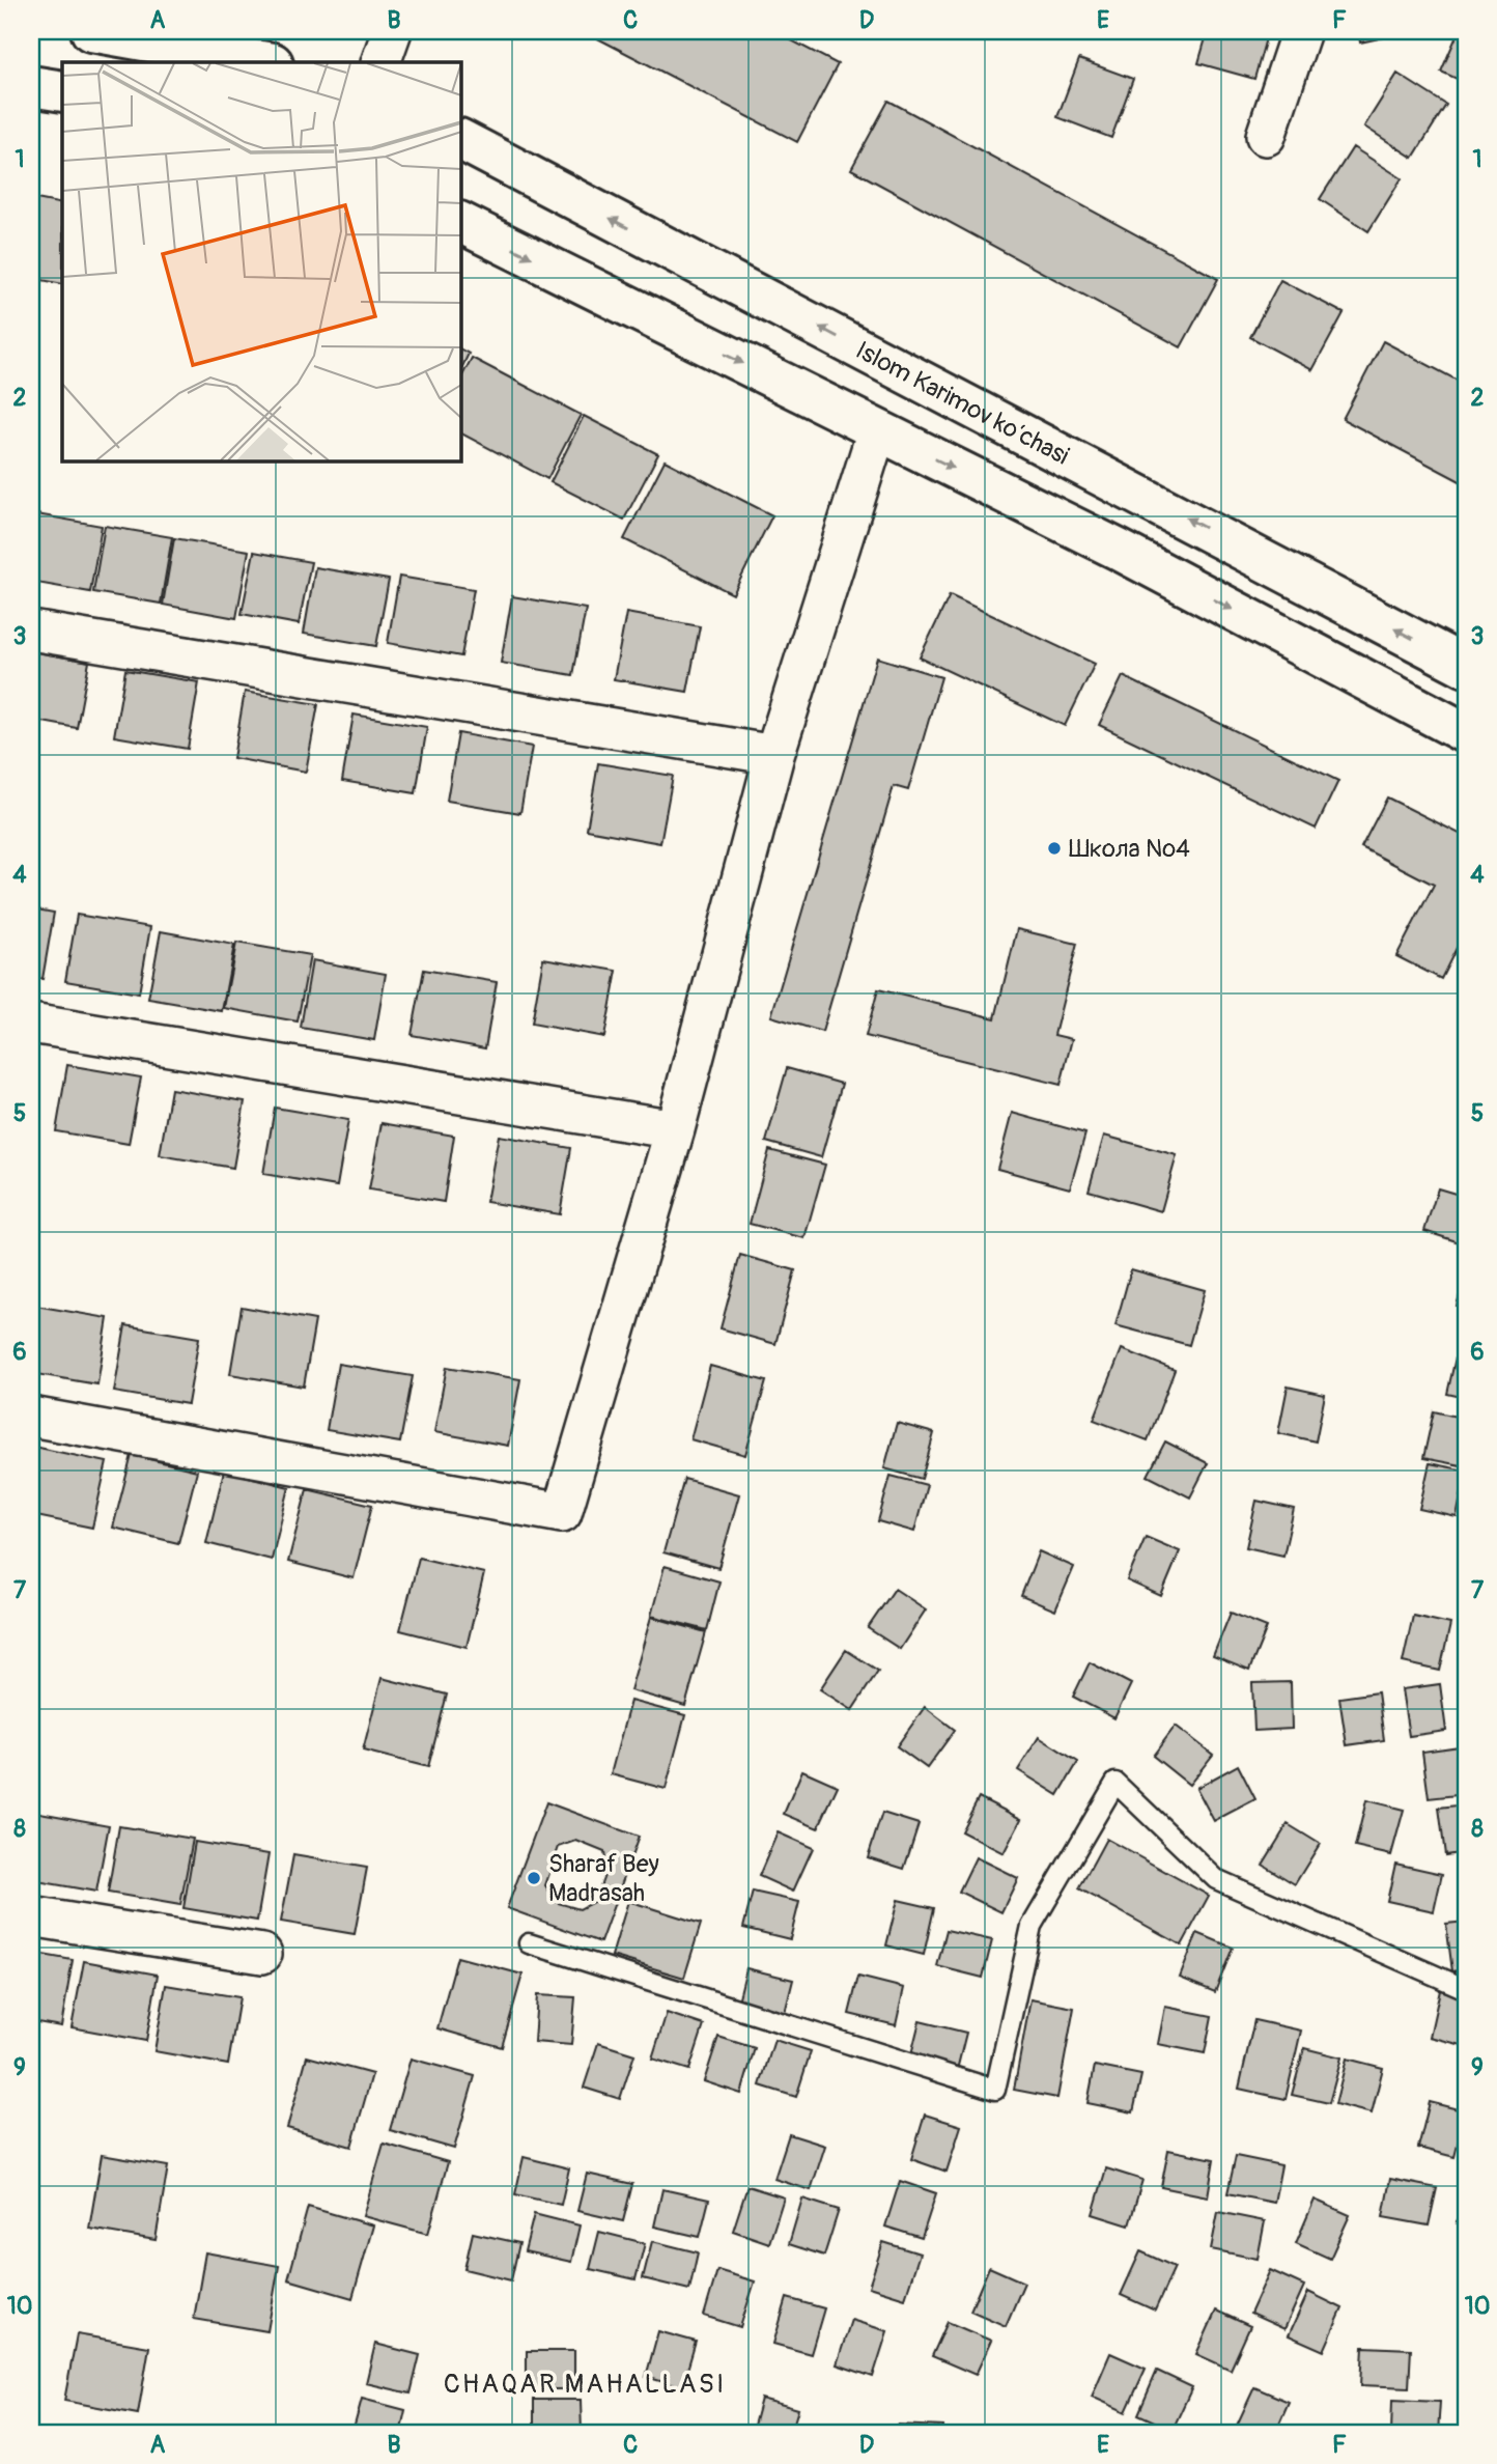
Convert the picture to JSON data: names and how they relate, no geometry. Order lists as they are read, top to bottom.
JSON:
{
  "streets": {
    "main road": ["Islom Karimov ko‘chasi"]
  },
  "districts": ["CHAQAR MAHALLASI"],
  "places": ["Школа №4", "Sharaf Bey Madrasah"],
  "grid": {
    "columns": [
      "A",
      "B",
      "C",
      "D",
      "E",
      "F"
    ],
    "rows": [
      "1",
      "2",
      "3",
      "4",
      "5",
      "6",
      "7",
      "8",
      "9",
      "10"
    ]
  }
}
